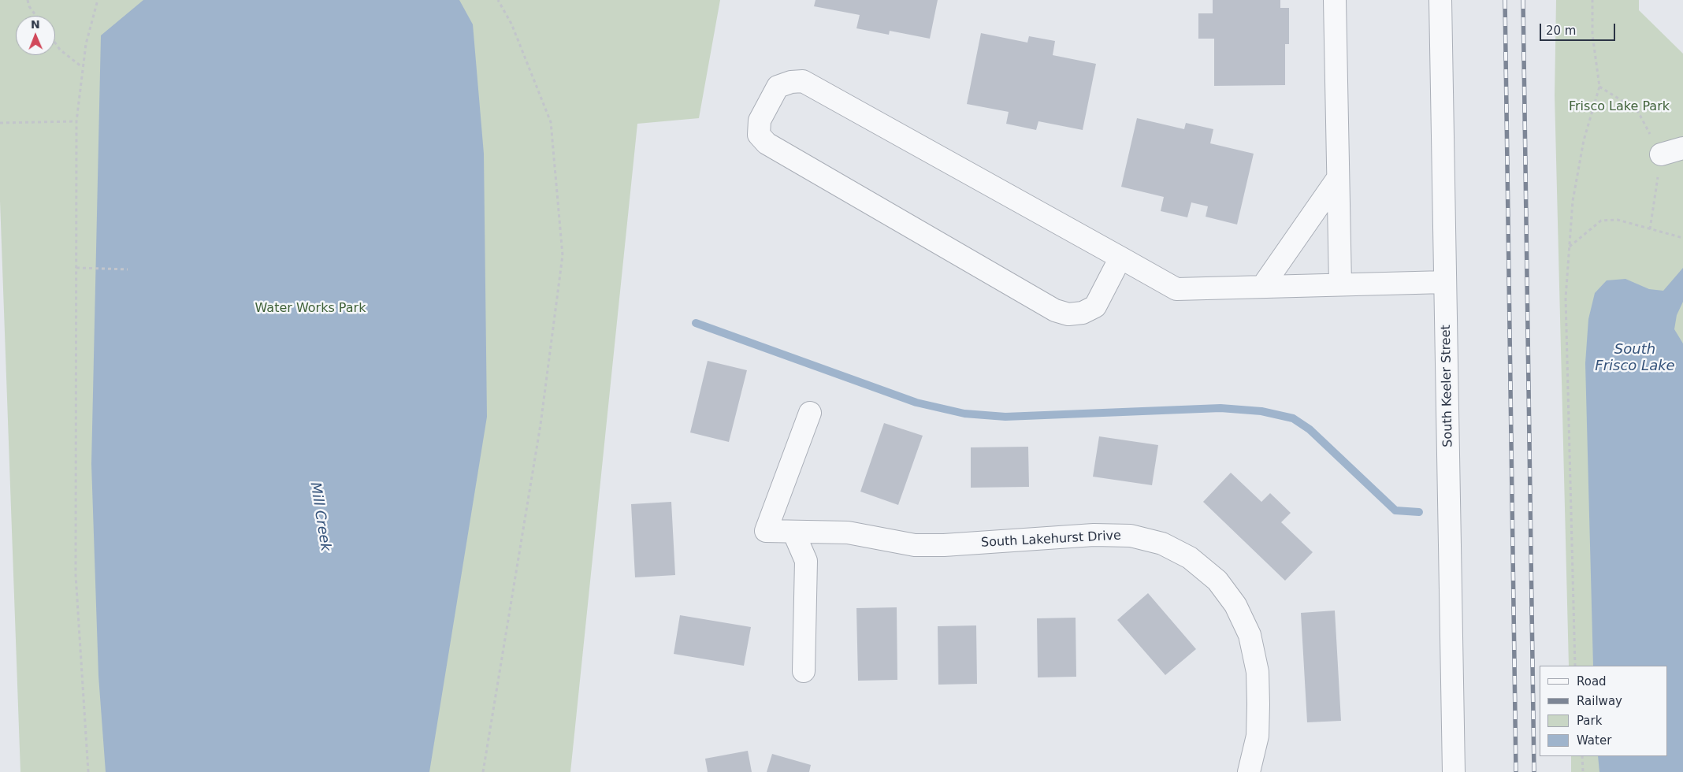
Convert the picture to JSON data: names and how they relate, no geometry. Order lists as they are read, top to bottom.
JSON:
{
  "streets": {
    "street": ["South Keeler Street", "South Lakehurst Drive"]
  },
  "water": ["South Frisco Lake", "Mill Creek"],
  "parks": ["Frisco Lake Park", "Water Works Park"],
  "legend": [
    "Road",
    "Railway",
    "Park",
    "Water"
  ],
  "scale_bar": "20 m",
  "north": "top"
}
